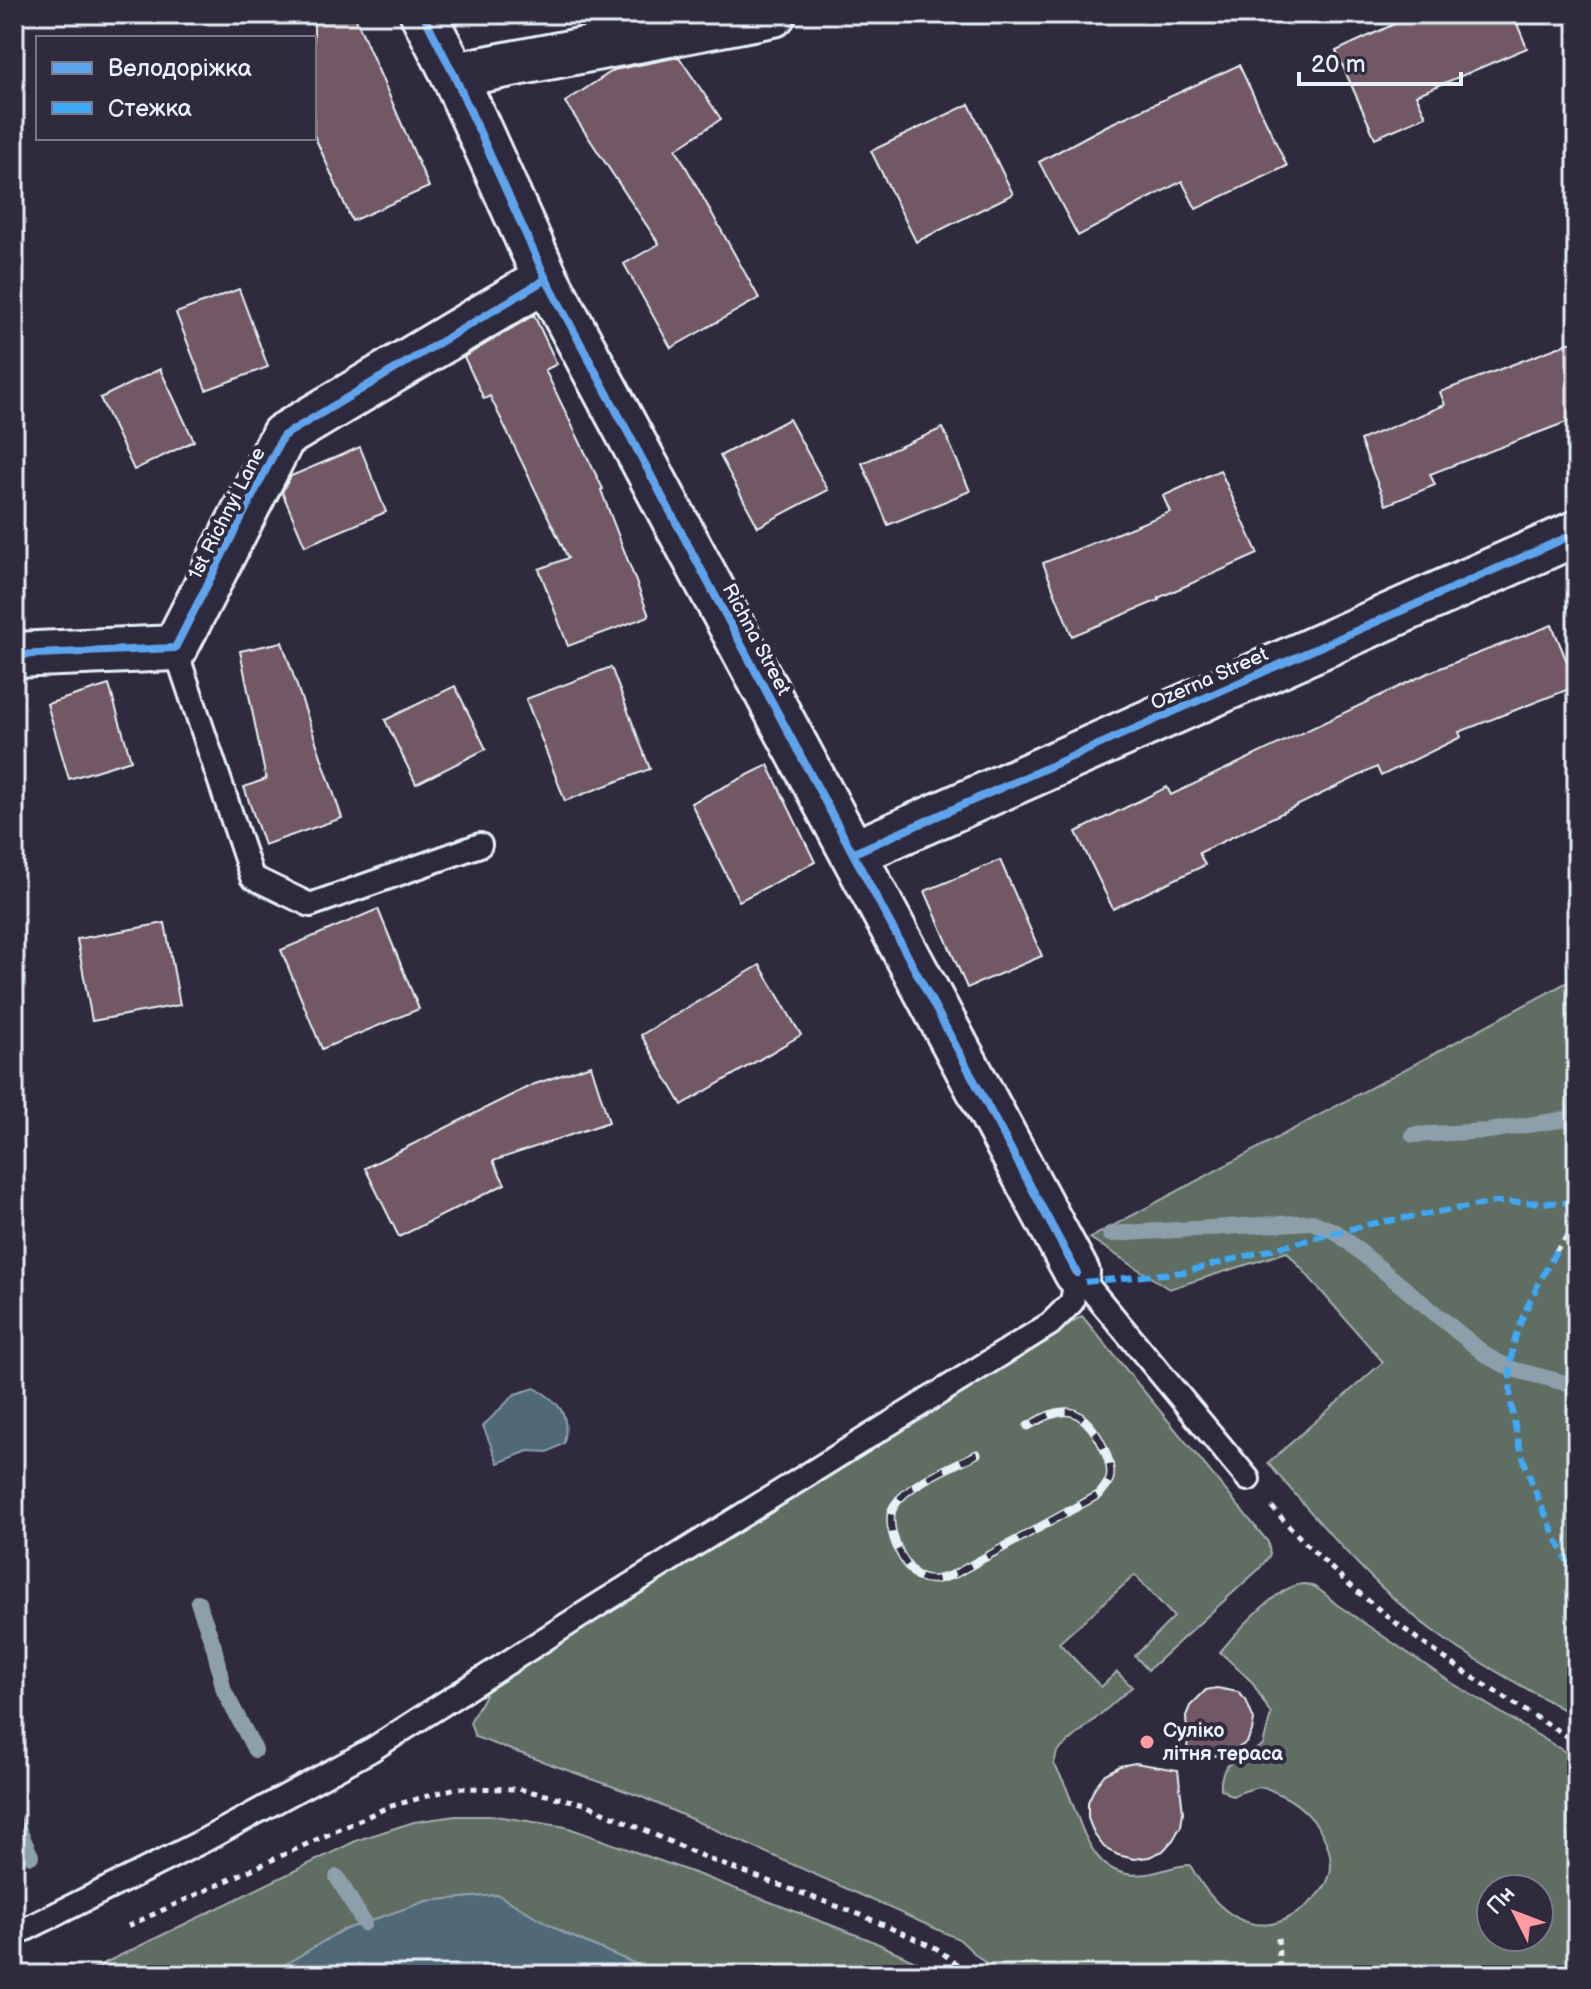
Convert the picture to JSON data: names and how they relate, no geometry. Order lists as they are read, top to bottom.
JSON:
{
  "streets": {
    "street": ["1st Richnyi Lane", "Richna Street", "Ozerna Street"]
  },
  "crossings": [
    ["1st Richnyi Lane", "Richna Street"],
    ["Richna Street", "Ozerna Street"]
  ],
  "places": ["Суліко літня тераса"],
  "legend": ["Велодоріжка", "Стежка"],
  "scale_bar": "20 m",
  "north": "top left"
}
